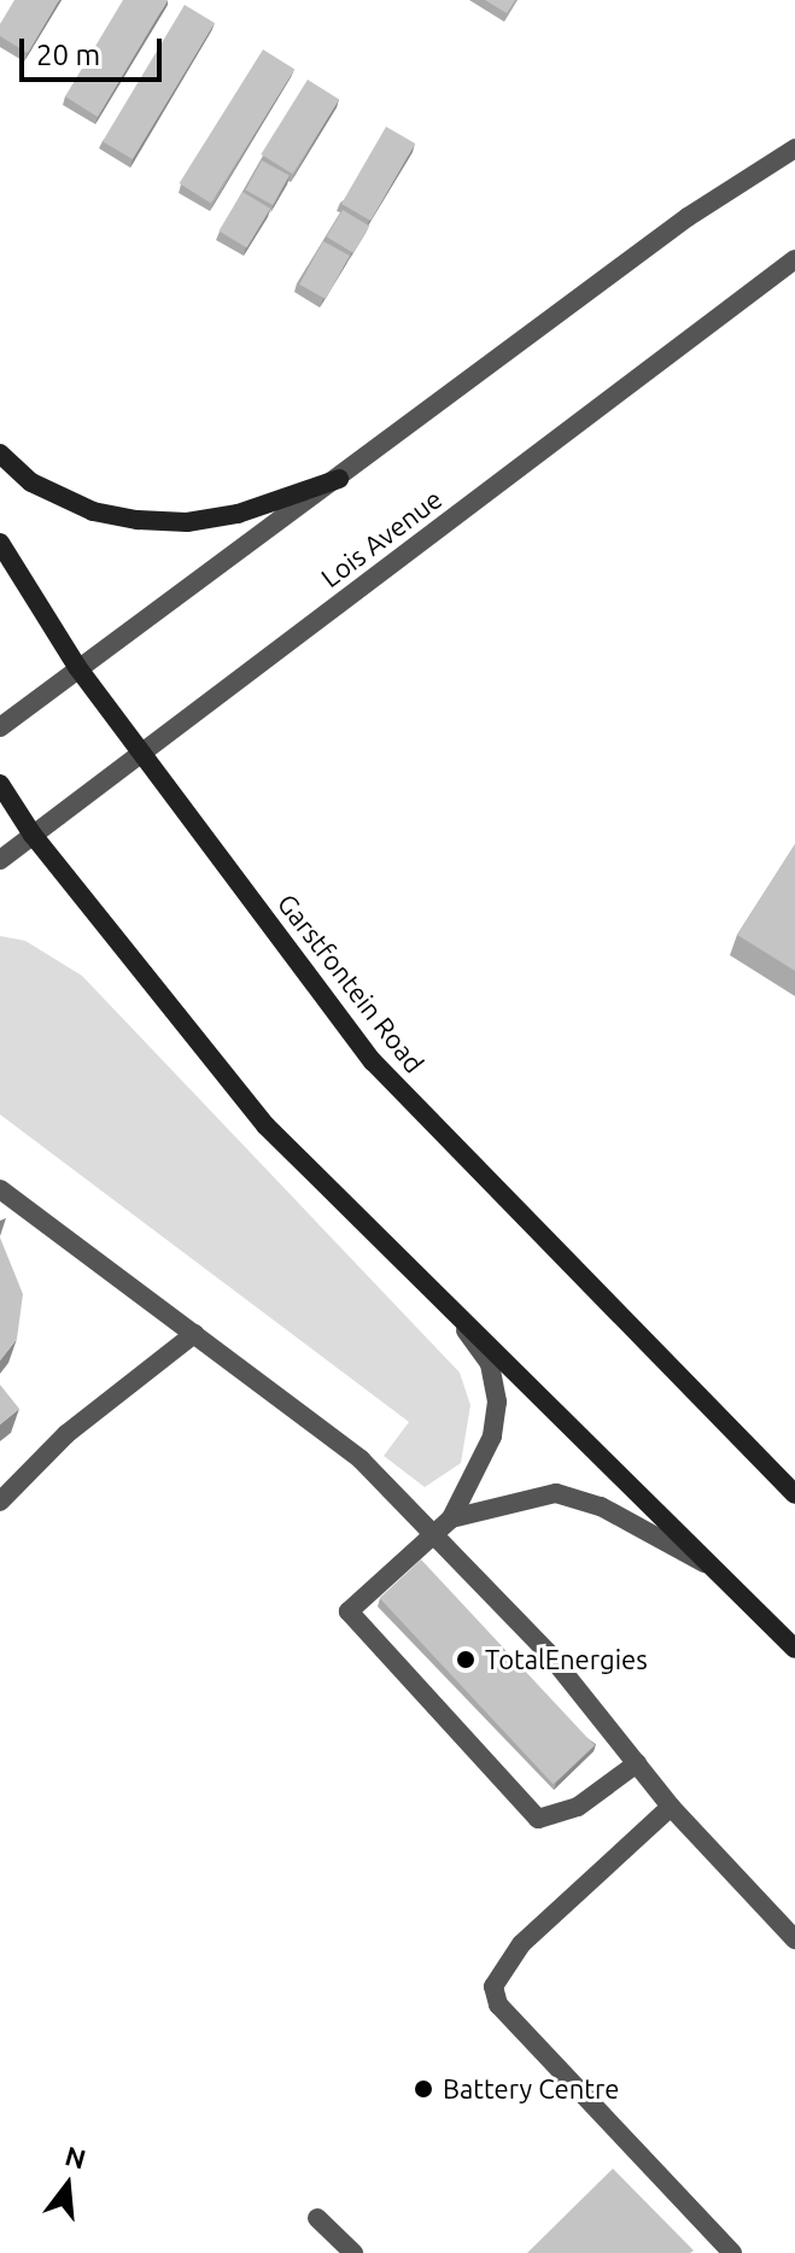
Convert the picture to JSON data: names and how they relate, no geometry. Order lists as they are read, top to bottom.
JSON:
{
  "streets": {
    "main road": ["Garstfontein Road"],
    "street": ["Lois Avenue"]
  },
  "crossings": [
    ["Lois Avenue", "Garstfontein Road"]
  ],
  "places": ["TotalEnergies", "Battery Centre"],
  "scale_bar": "20 m",
  "north": "top"
}
